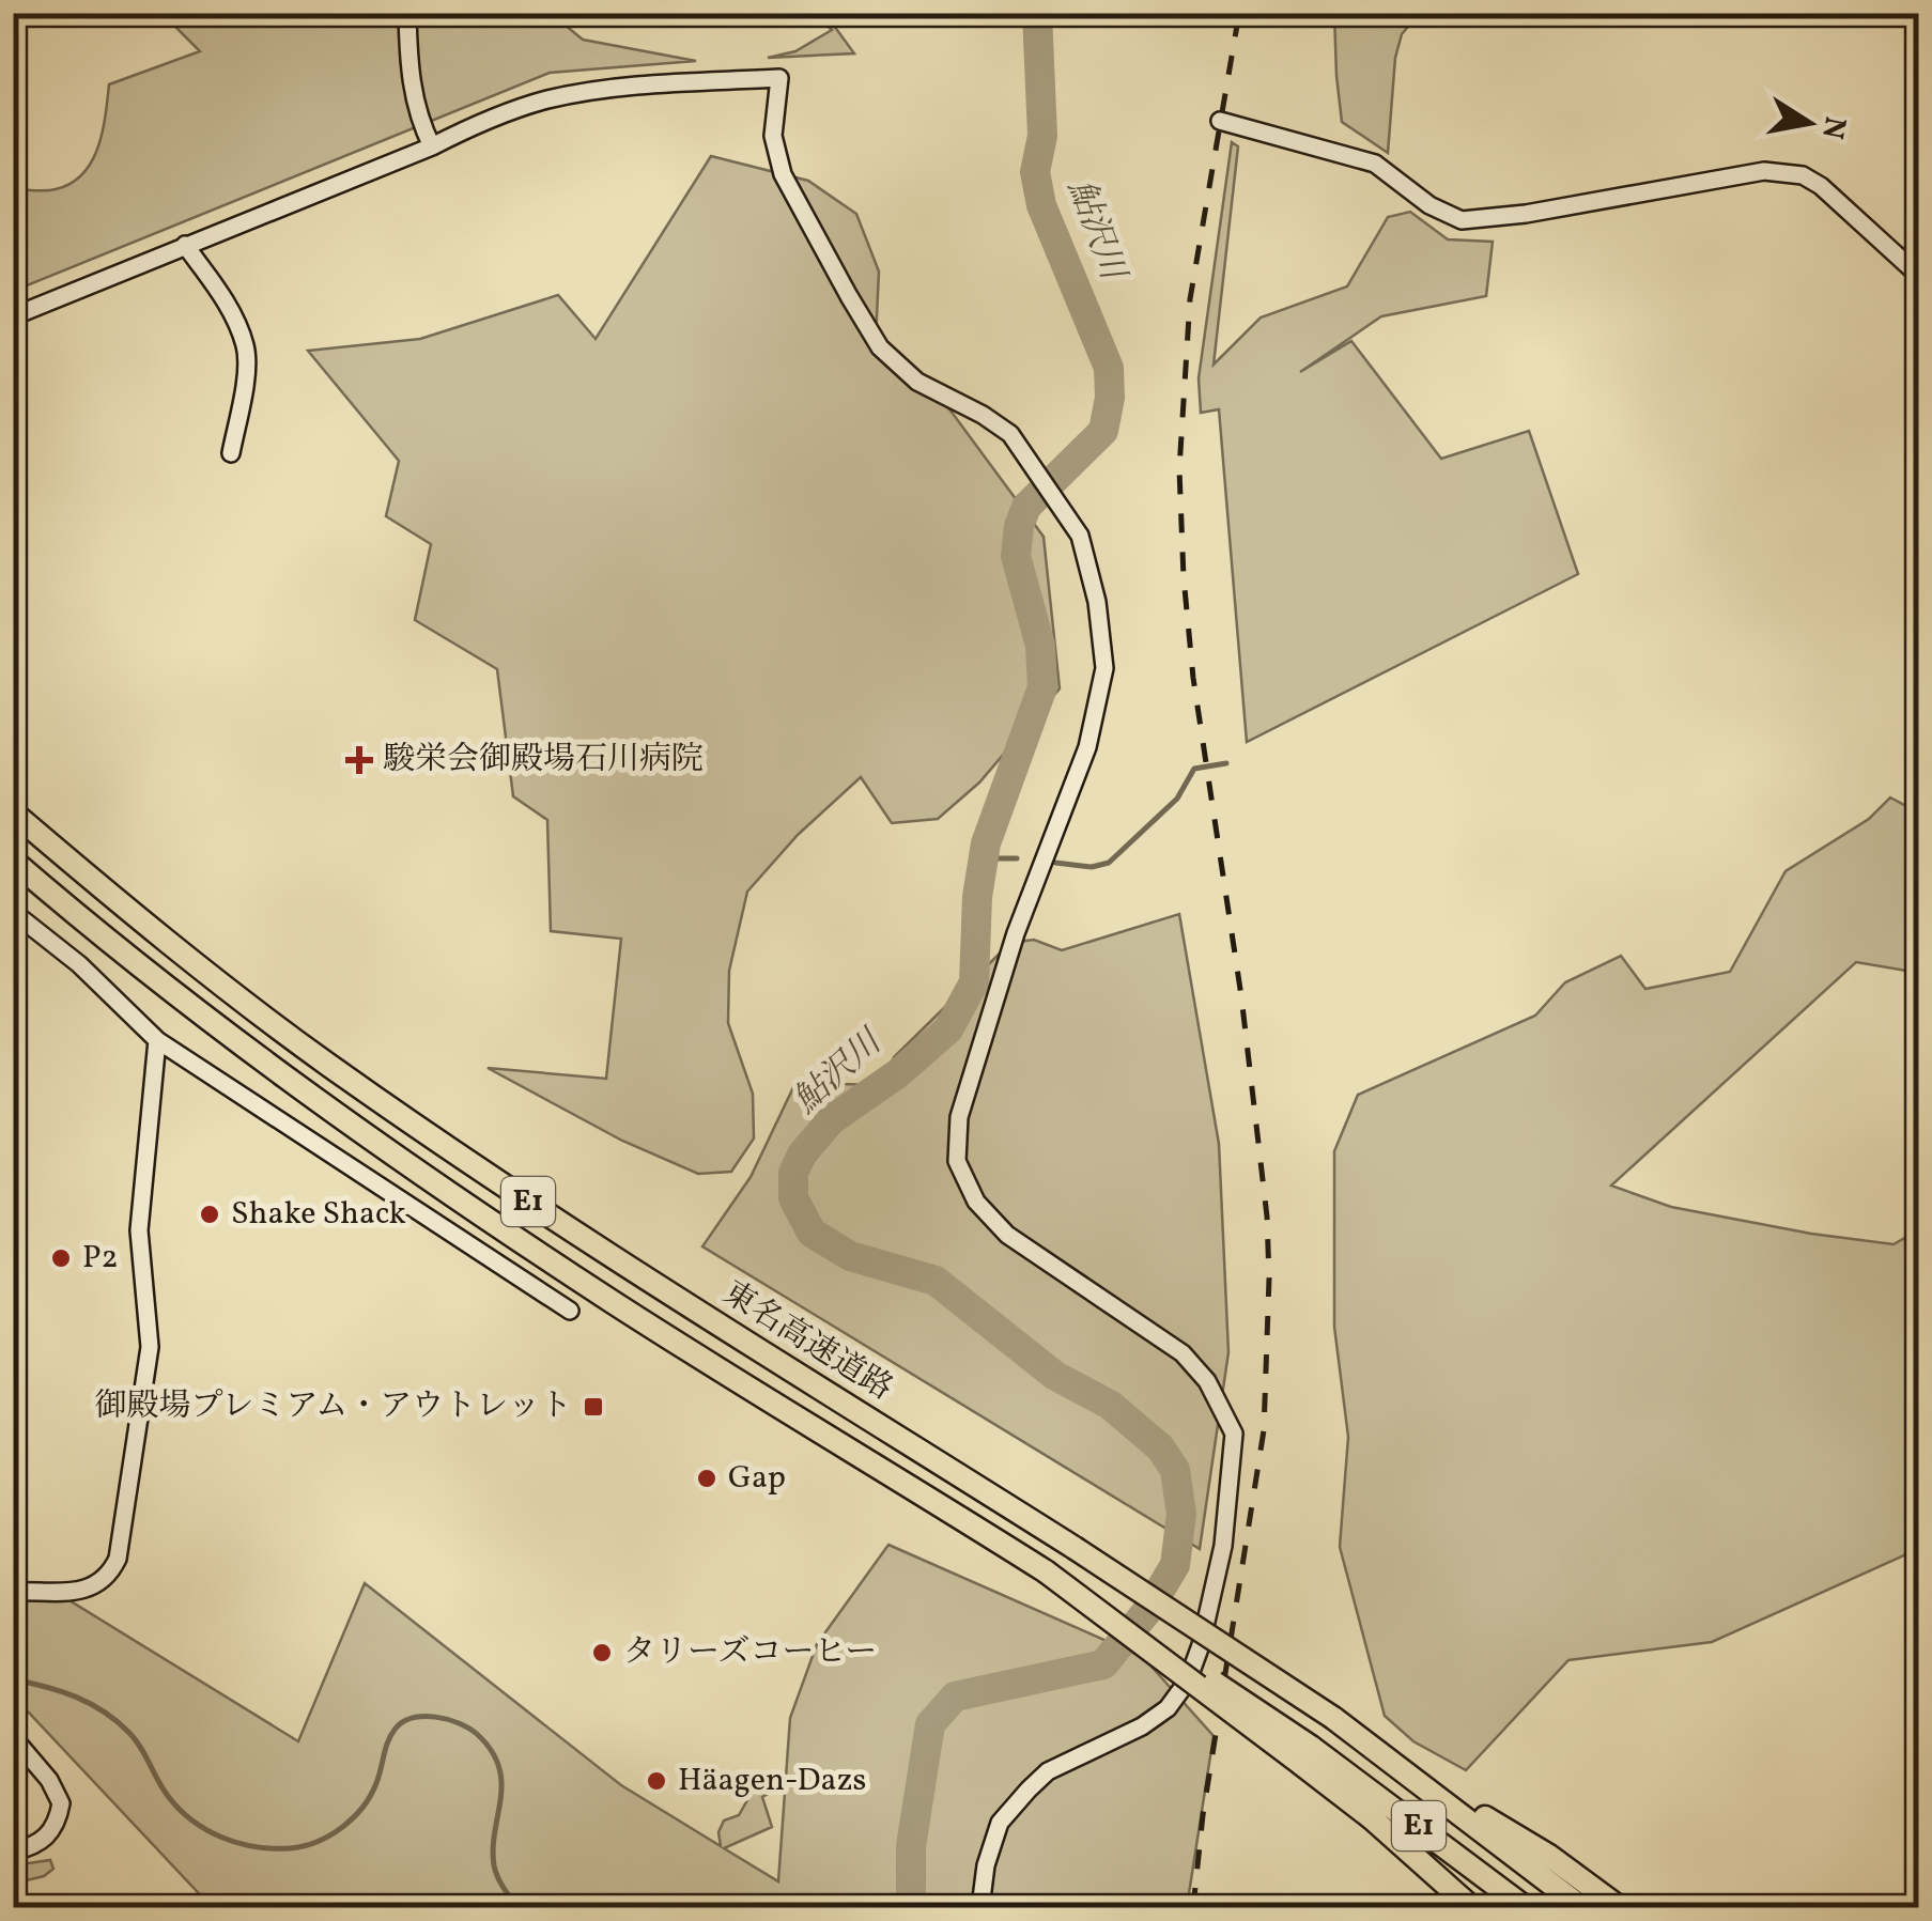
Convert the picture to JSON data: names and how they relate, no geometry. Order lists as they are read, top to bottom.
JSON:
{
  "streets": {
    "highway": ["E1", "東名高速道路"]
  },
  "water": ["鮎沢川"],
  "places": {
    "health": ["駿栄会御殿場石川病院"],
    "other": [
      "Shake Shack",
      "P2",
      "Gap",
      "タリーズコーヒー",
      "Häagen-Dazs"
    ],
    "transit": ["御殿場プレミアム・アウトレット"]
  },
  "north": "right"
}
